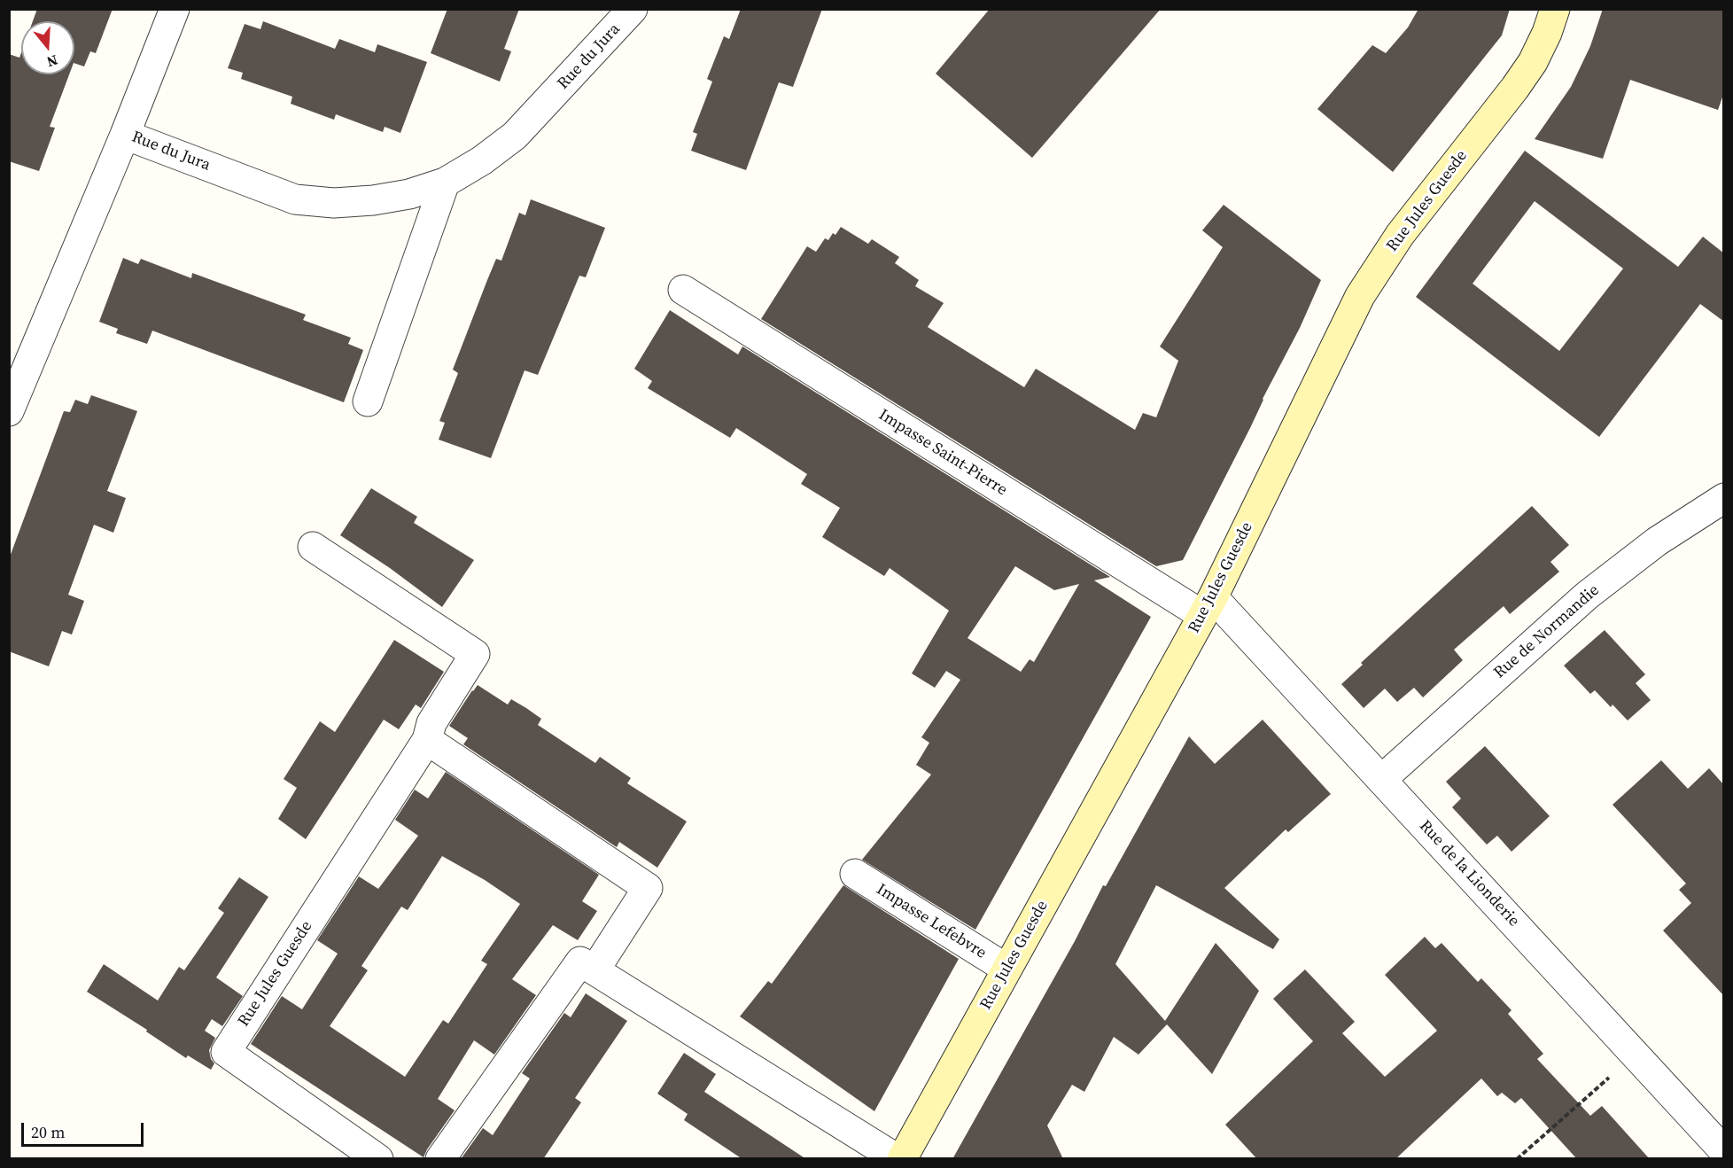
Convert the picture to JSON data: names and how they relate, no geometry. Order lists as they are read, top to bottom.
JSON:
{
  "streets": {
    "main road": ["Rue Jules Guesde"],
    "street": [
      "Rue du Jura",
      "Impasse Saint-Pierre",
      "Rue de Normandie",
      "Rue de la Lionderie",
      "Impasse Lefebvre"
    ]
  },
  "crossings": [
    ["Rue Jules Guesde", "Impasse Saint-Pierre"],
    ["Rue Jules Guesde", "Rue de la Lionderie"],
    ["Rue Jules Guesde", "Impasse Lefebvre"],
    ["Impasse Saint-Pierre", "Rue de la Lionderie"],
    ["Rue de Normandie", "Rue de la Lionderie"]
  ],
  "scale_bar": "20 m",
  "north": "bottom"
}
